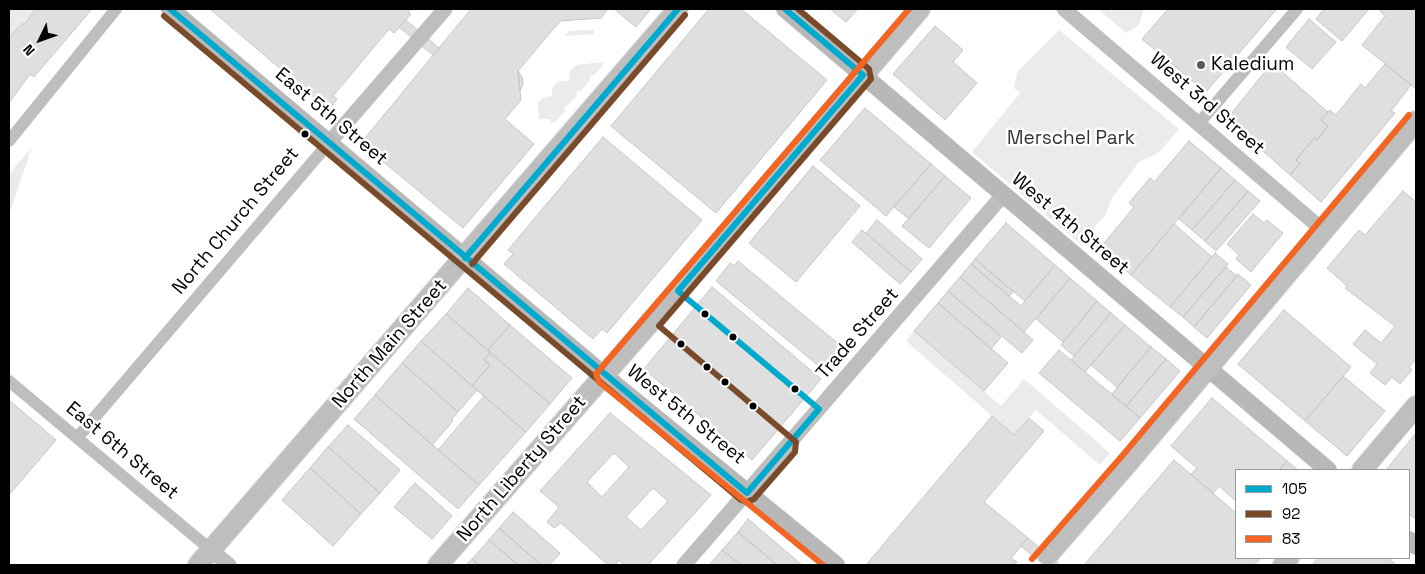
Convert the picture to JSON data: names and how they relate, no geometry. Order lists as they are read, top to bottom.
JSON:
{
  "streets": {
    "main road": [
      "East 5th Street",
      "West 4th Street",
      "North Main Street",
      "West 5th Street",
      "North Liberty Street"
    ],
    "street": [
      "West 3rd Street",
      "North Church Street",
      "Trade Street",
      "East 6th Street"
    ]
  },
  "crossings": [
    ["East 5th Street", "North Church Street"],
    ["East 5th Street", "North Main Street"],
    ["East 5th Street", "West 5th Street"],
    ["North Church Street", "East 6th Street"],
    ["West 4th Street", "Trade Street"],
    ["West 4th Street", "North Liberty Street"],
    ["Trade Street", "West 5th Street"],
    ["North Main Street", "West 5th Street"],
    ["North Main Street", "East 6th Street"],
    ["West 5th Street", "North Liberty Street"]
  ],
  "parks": ["Merschel Park"],
  "places": ["Kaledium"],
  "lines": ["transit line 105", "transit line 92", "transit line 83"],
  "legend": ["105", "92", "83"],
  "north": "bottom left"
}
